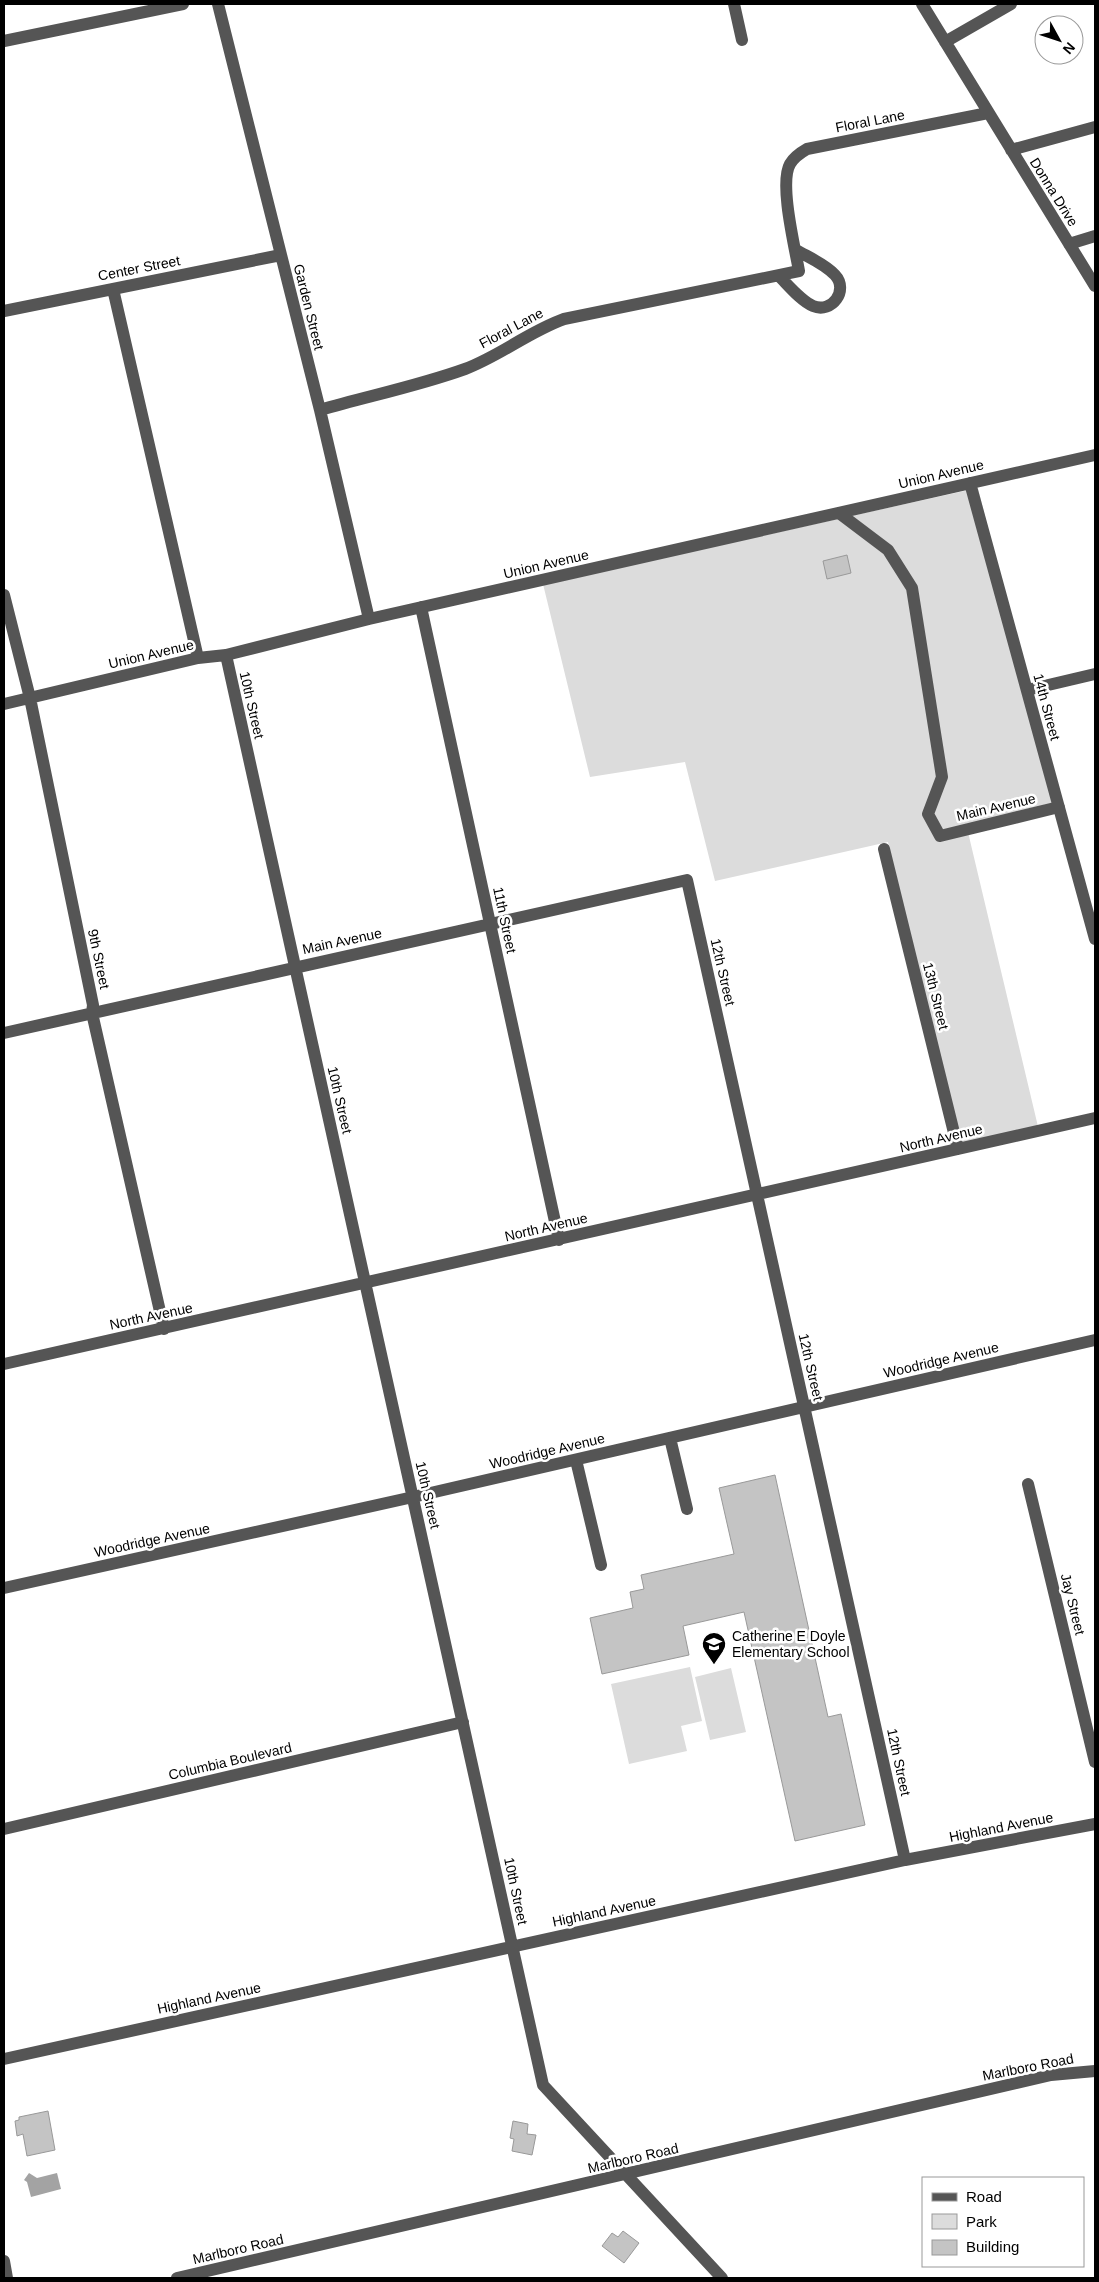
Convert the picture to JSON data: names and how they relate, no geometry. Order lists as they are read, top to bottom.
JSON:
{
  "streets": {
    "street": [
      "Floral Lane",
      "Donna Drive",
      "Center Street",
      "Garden Street",
      "Union Avenue",
      "10th Street",
      "14th Street",
      "Main Avenue",
      "11th Street",
      "9th Street",
      "12th Street",
      "13th Street",
      "North Avenue",
      "Woodridge Avenue",
      "Jay Street",
      "Columbia Boulevard",
      "Highland Avenue",
      "Marlboro Road"
    ]
  },
  "crossings": [
    ["Floral Lane", "Donna Drive"],
    ["Floral Lane", "Garden Street"],
    ["Center Street", "Garden Street"],
    ["Garden Street", "Union Avenue"],
    ["Union Avenue", "10th Street"],
    ["Union Avenue", "14th Street"],
    ["Union Avenue", "Main Avenue"],
    ["Union Avenue", "11th Street"],
    ["Union Avenue", "9th Street"],
    ["10th Street", "Main Avenue"],
    ["10th Street", "North Avenue"],
    ["10th Street", "Woodridge Avenue"],
    ["10th Street", "Columbia Boulevard"],
    ["10th Street", "Highland Avenue"],
    ["10th Street", "Marlboro Road"],
    ["14th Street", "Main Avenue"],
    ["Main Avenue", "11th Street"],
    ["Main Avenue", "9th Street"],
    ["Main Avenue", "12th Street"],
    ["11th Street", "North Avenue"],
    ["9th Street", "North Avenue"],
    ["12th Street", "North Avenue"],
    ["12th Street", "Woodridge Avenue"],
    ["12th Street", "Highland Avenue"],
    ["13th Street", "North Avenue"]
  ],
  "places": {
    "school or university": ["Catherine E Doyle Elementary School"]
  },
  "legend": ["Road", "Park", "Building"],
  "north": "bottom right"
}
